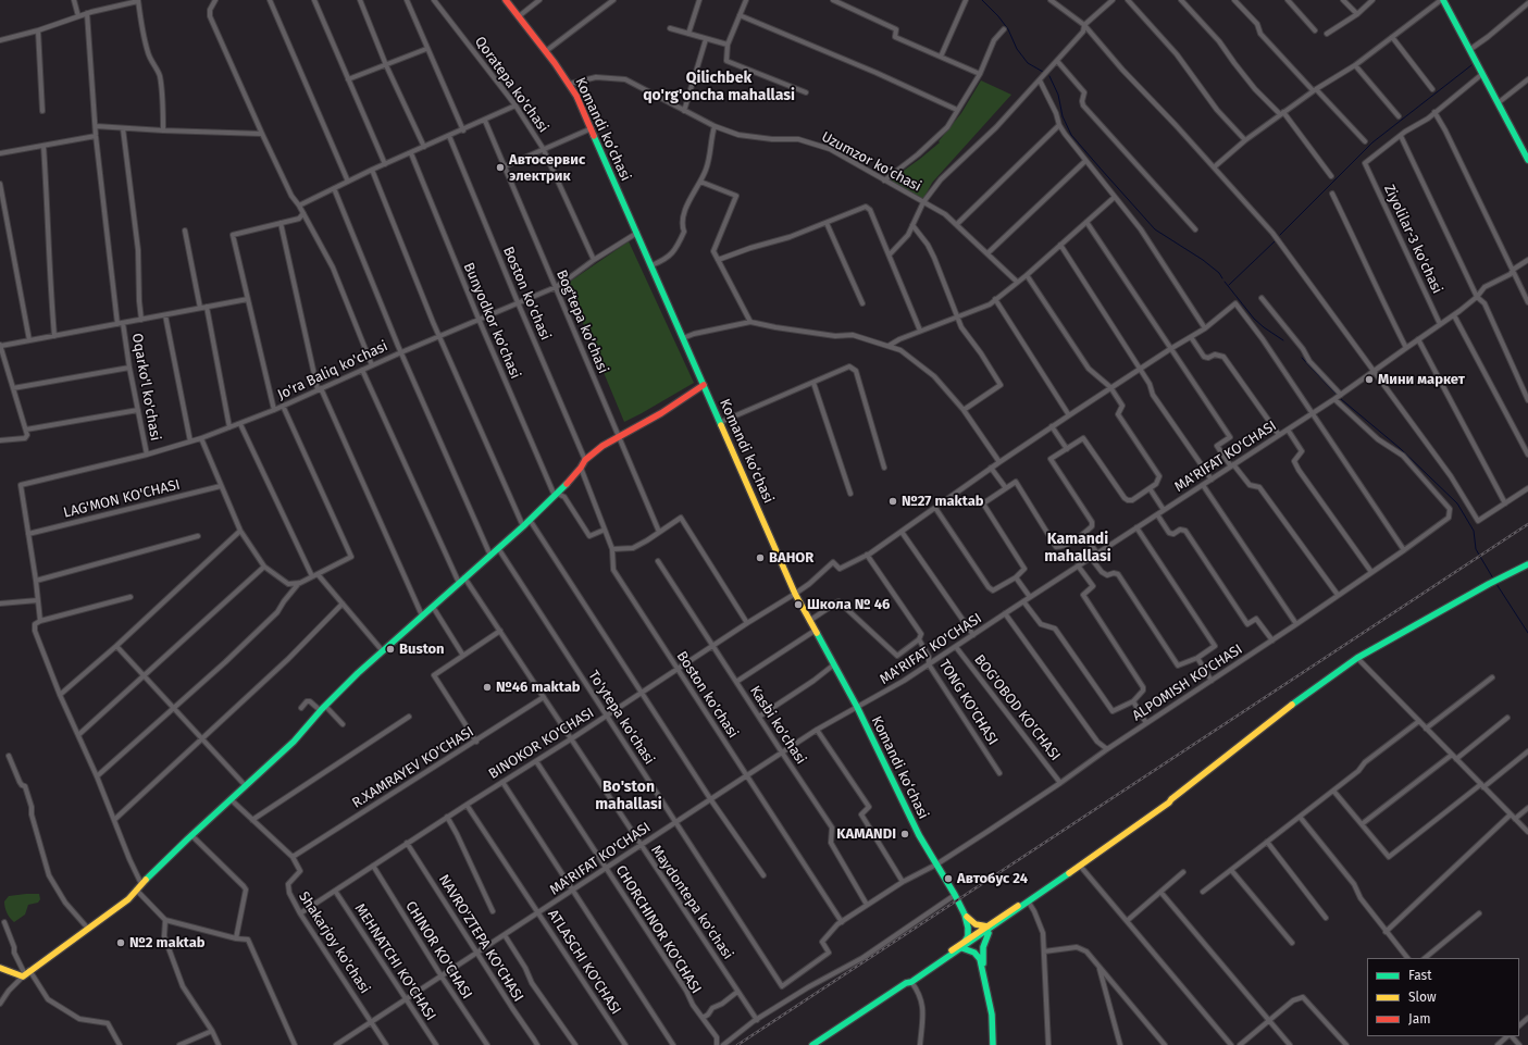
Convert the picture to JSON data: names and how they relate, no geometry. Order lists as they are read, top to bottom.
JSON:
{
  "streets": {
    "main road": ["Komandi ko‘chasi"],
    "street": [
      "Qoratepa ko'chasi",
      "Uzumzor ko'chasi",
      "Ziyolilar-3 ko'chasi",
      "Boston ko'chasi",
      "Bunyodkor ko'chasi",
      "Bog'tepa ko'chasi",
      "Jo'ra Baliq ko'chasi",
      "Oqarko'l ko'chasi",
      "MA'RIFAT KO'CHASI",
      "LAG'MON KO'CHASI",
      "ALPOMISH KO'CHASI",
      "TONG KO'CHASI",
      "BOG'OBOD KO'CHASI",
      "To'ytepa ko'chasi",
      "Kasbi ko'chasi",
      "BINOKOR KO'CHASI",
      "R.XAMRAYEV KO'CHASI",
      "Maydontepa ko'chasi",
      "CHORCHINOR KO'CHASI",
      "NAVRO'ZTEPA KO'CHASI",
      "Shakarjoy ko'chasi",
      "CHINOR KO'CHASI",
      "MEHNATCHI KO'CHASI",
      "ATLASCHI KO'CHASI"
    ]
  },
  "crossings": [
    ["Qoratepa ko'chasi", "Jo'ra Baliq ko'chasi"],
    ["Komandi ko‘chasi", "Uzumzor ko'chasi"],
    ["Komandi ko‘chasi", "Jo'ra Baliq ko'chasi"],
    ["Komandi ko‘chasi", "MA'RIFAT KO'CHASI"],
    ["Komandi ko‘chasi", "ALPOMISH KO'CHASI"],
    ["Komandi ko‘chasi", "BINOKOR KO'CHASI"],
    ["Ziyolilar-3 ko'chasi", "MA'RIFAT KO'CHASI"],
    ["Boston ko'chasi", "Bunyodkor ko'chasi"],
    ["Boston ko'chasi", "Jo'ra Baliq ko'chasi"],
    ["Boston ko'chasi", "MA'RIFAT KO'CHASI"],
    ["Boston ko'chasi", "ALPOMISH KO'CHASI"],
    ["Boston ko'chasi", "BINOKOR KO'CHASI"],
    ["Bunyodkor ko'chasi", "Jo'ra Baliq ko'chasi"],
    ["Bog'tepa ko'chasi", "Jo'ra Baliq ko'chasi"],
    ["Jo'ra Baliq ko'chasi", "Oqarko'l ko'chasi"],
    ["Jo'ra Baliq ko'chasi", "LAG'MON KO'CHASI"],
    ["MA'RIFAT KO'CHASI", "ALPOMISH KO'CHASI"],
    ["MA'RIFAT KO'CHASI", "TONG KO'CHASI"],
    ["MA'RIFAT KO'CHASI", "BOG'OBOD KO'CHASI"],
    ["MA'RIFAT KO'CHASI", "To'ytepa ko'chasi"],
    ["MA'RIFAT KO'CHASI", "Kasbi ko'chasi"],
    ["MA'RIFAT KO'CHASI", "Maydontepa ko'chasi"],
    ["MA'RIFAT KO'CHASI", "CHORCHINOR KO'CHASI"],
    ["MA'RIFAT KO'CHASI", "NAVRO'ZTEPA KO'CHASI"],
    ["MA'RIFAT KO'CHASI", "Shakarjoy ko'chasi"],
    ["MA'RIFAT KO'CHASI", "CHINOR KO'CHASI"],
    ["MA'RIFAT KO'CHASI", "MEHNATCHI KO'CHASI"],
    ["MA'RIFAT KO'CHASI", "ATLASCHI KO'CHASI"],
    ["ALPOMISH KO'CHASI", "BOG'OBOD KO'CHASI"],
    ["ALPOMISH KO'CHASI", "To'ytepa ko'chasi"],
    ["ALPOMISH KO'CHASI", "Kasbi ko'chasi"],
    ["TONG KO'CHASI", "BINOKOR KO'CHASI"],
    ["To'ytepa ko'chasi", "BINOKOR KO'CHASI"],
    ["Kasbi ko'chasi", "BINOKOR KO'CHASI"],
    ["BINOKOR KO'CHASI", "Maydontepa ko'chasi"],
    ["BINOKOR KO'CHASI", "CHORCHINOR KO'CHASI"],
    ["BINOKOR KO'CHASI", "NAVRO'ZTEPA KO'CHASI"],
    ["BINOKOR KO'CHASI", "Shakarjoy ko'chasi"],
    ["BINOKOR KO'CHASI", "CHINOR KO'CHASI"],
    ["BINOKOR KO'CHASI", "MEHNATCHI KO'CHASI"],
    ["BINOKOR KO'CHASI", "ATLASCHI KO'CHASI"],
    ["R.XAMRAYEV KO'CHASI", "Maydontepa ko'chasi"],
    ["R.XAMRAYEV KO'CHASI", "Shakarjoy ko'chasi"]
  ],
  "districts": ["Qilichbek qo'rg'oncha mahallasi", "Kamandi mahallasi", "Bo'ston mahallasi"],
  "places": [
    "Автосервис электрик",
    "Мини маркет",
    "№27 maktab",
    "BAHOR",
    "Школа № 46",
    "Buston",
    "№46 maktab",
    "KAMANDI",
    "Автобус 24",
    "№2 maktab"
  ],
  "legend": ["Fast", "Slow", "Jam"]
}
